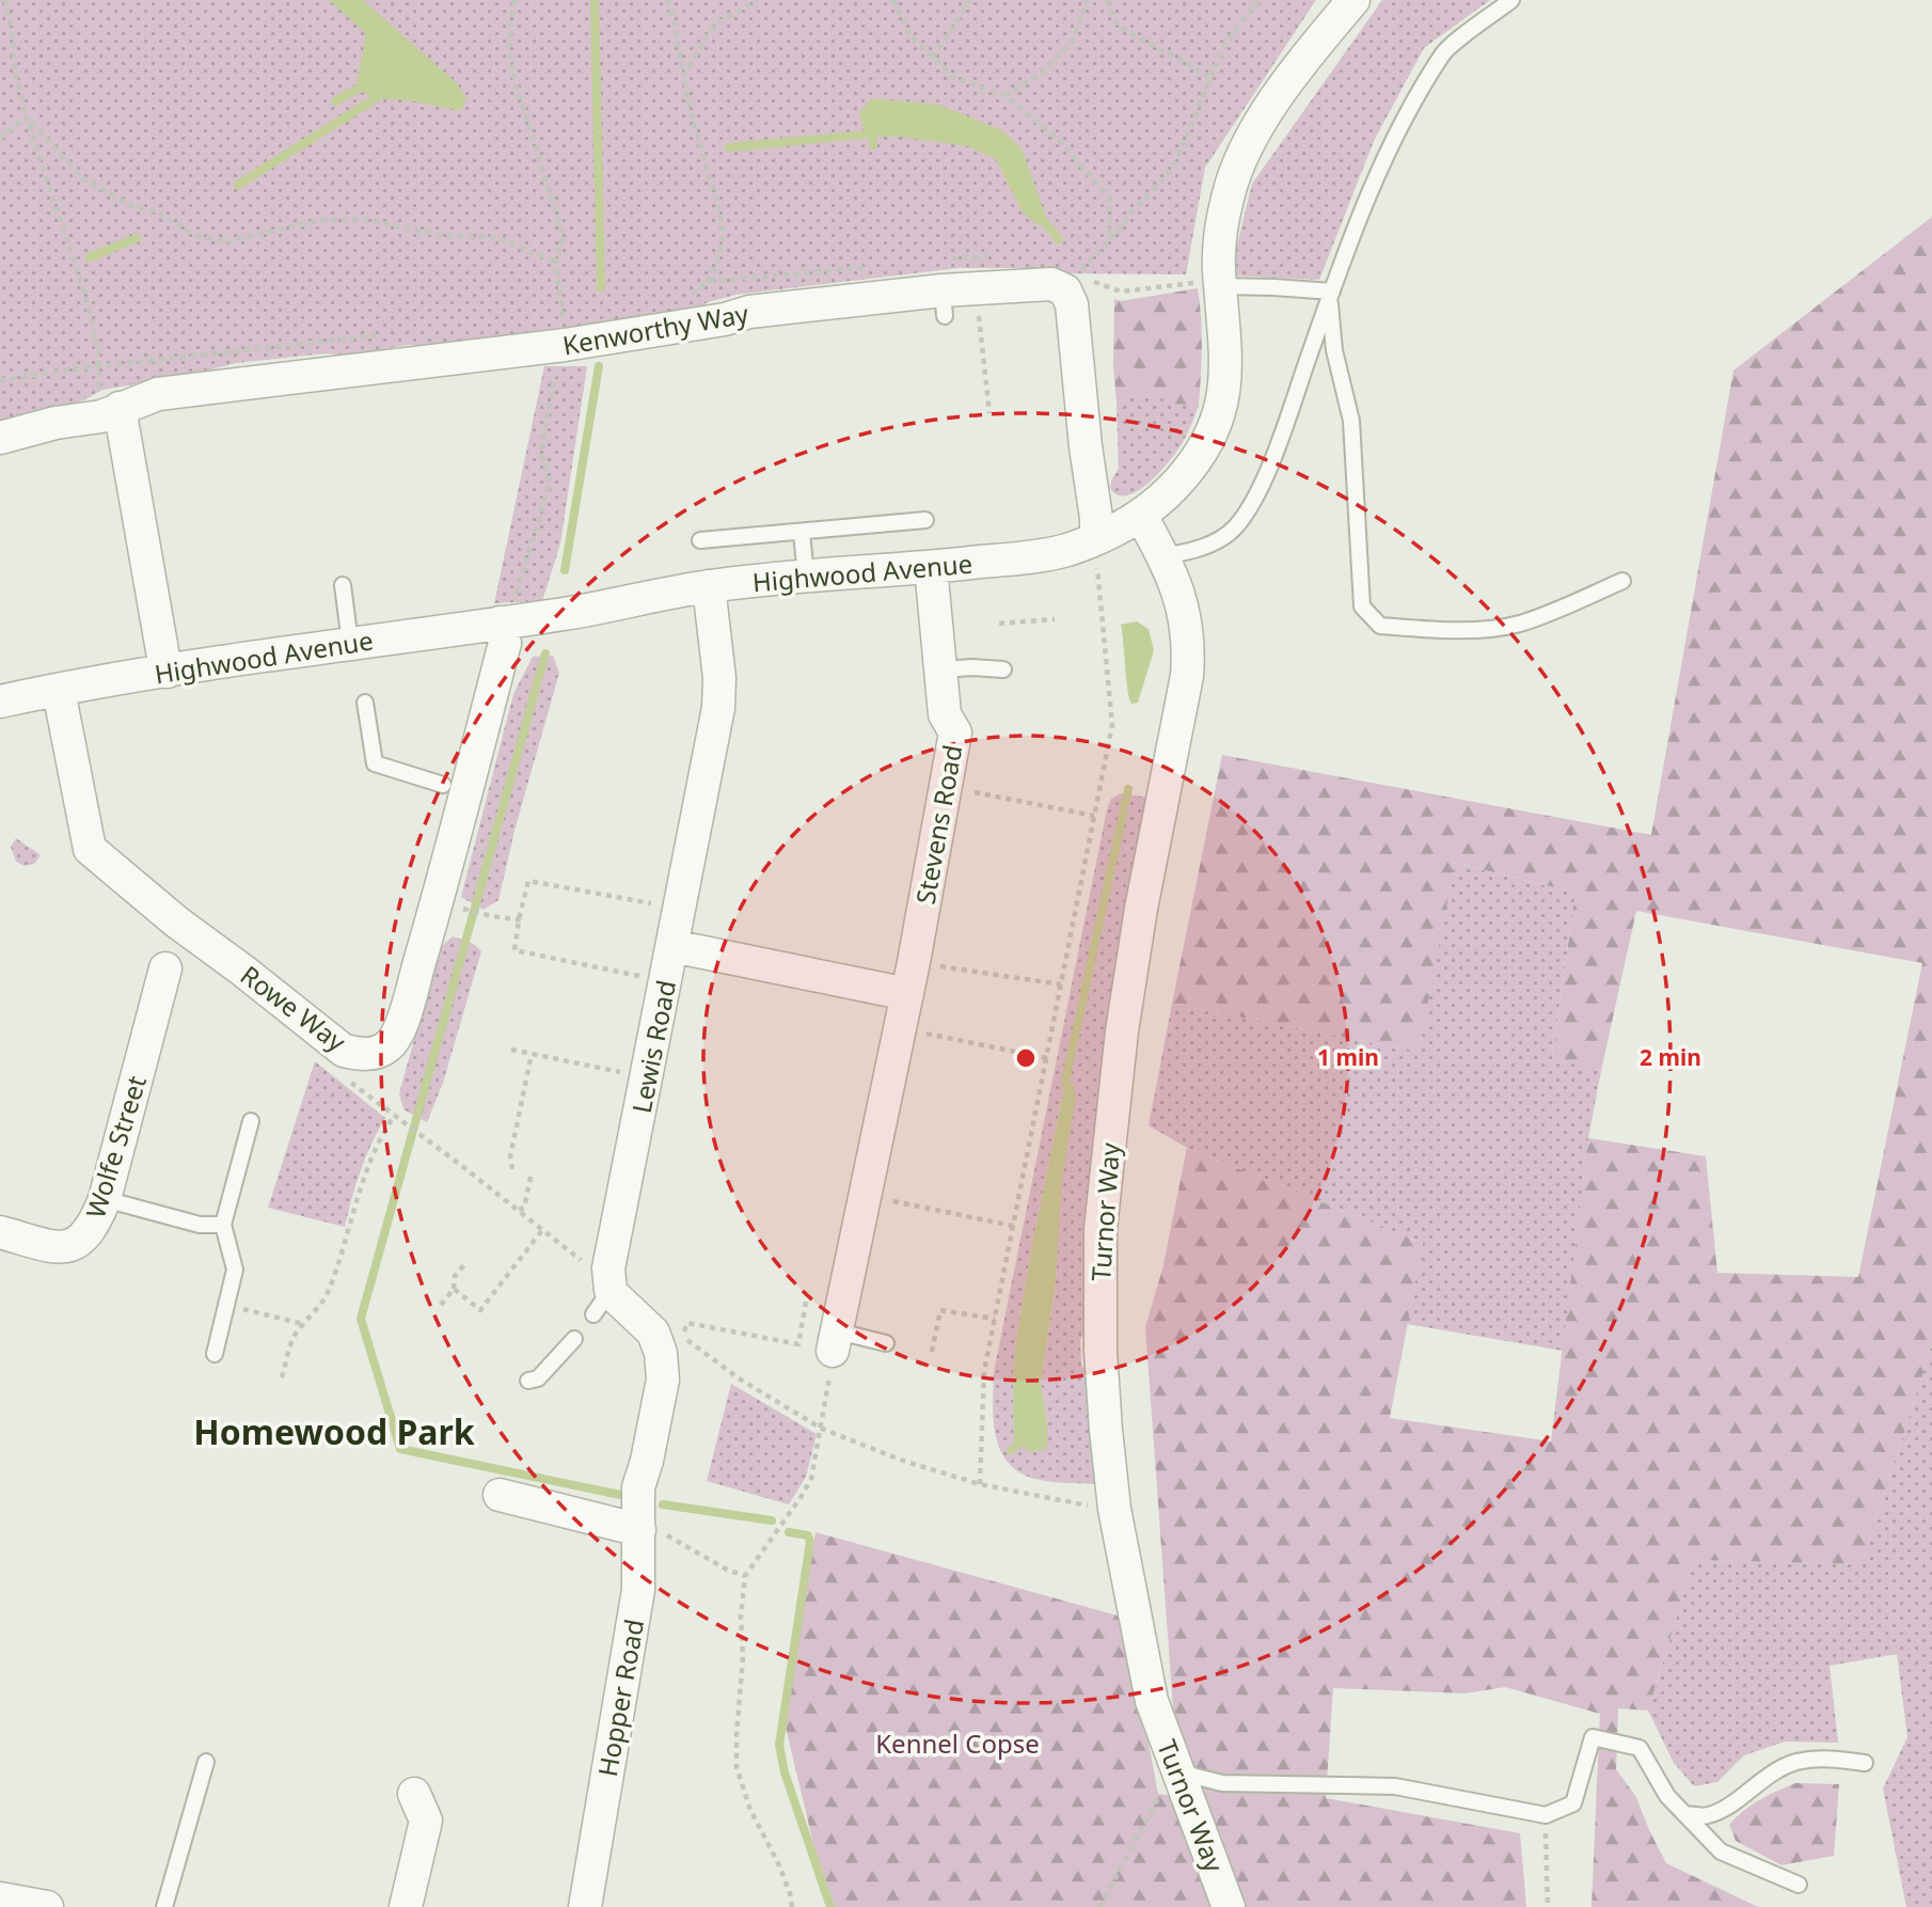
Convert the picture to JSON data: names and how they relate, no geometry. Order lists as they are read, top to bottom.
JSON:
{
  "streets": {
    "street": [
      "Kenworthy Way",
      "Highwood Avenue",
      "Stevens Road",
      "Rowe Way",
      "Lewis Road",
      "Wolfe Street",
      "Turnor Way",
      "Hopper Road"
    ]
  },
  "crossings": [
    ["Highwood Avenue", "Stevens Road"],
    ["Highwood Avenue", "Rowe Way"],
    ["Highwood Avenue", "Lewis Road"],
    ["Highwood Avenue", "Turnor Way"],
    ["Lewis Road", "Hopper Road"]
  ],
  "districts": ["Homewood Park"],
  "parks": ["Kennel Copse"],
  "rings": ["1 min", "2 min"]
}
